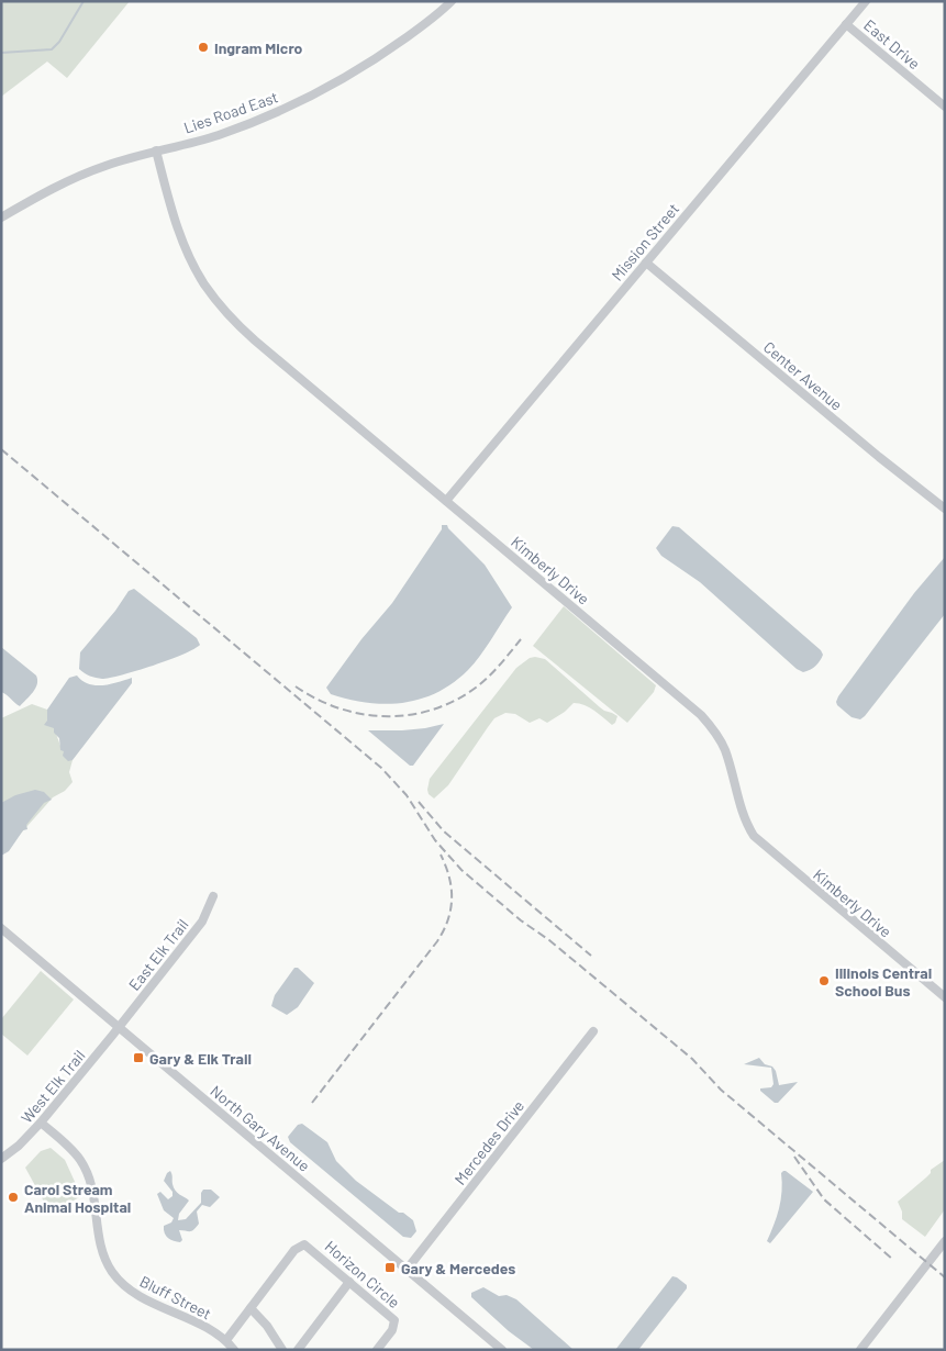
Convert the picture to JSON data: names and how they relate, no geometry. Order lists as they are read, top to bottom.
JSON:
{
  "streets": {
    "street": [
      "East Drive",
      "Lies Road East",
      "Mission Street",
      "Center Avenue",
      "Kimberly Drive",
      "East Elk Trail",
      "West Elk Trail",
      "North Gary Avenue",
      "Mercedes Drive",
      "Horizon Circle",
      "Bluff Street"
    ]
  },
  "crossings": [
    ["East Drive", "Mission Street"],
    ["Lies Road East", "Kimberly Drive"],
    ["Mission Street", "Center Avenue"],
    ["Mission Street", "Kimberly Drive"],
    ["East Elk Trail", "West Elk Trail"],
    ["East Elk Trail", "North Gary Avenue"],
    ["West Elk Trail", "North Gary Avenue"],
    ["West Elk Trail", "Bluff Street"],
    ["North Gary Avenue", "Mercedes Drive"],
    ["Horizon Circle", "Bluff Street"]
  ],
  "places": {
    "other": ["Ingram Micro", "Illinois Central School Bus", "Carol Stream Animal Hospital"],
    "transit": ["Gary & Elk Trail", "Gary & Mercedes"]
  }
}
